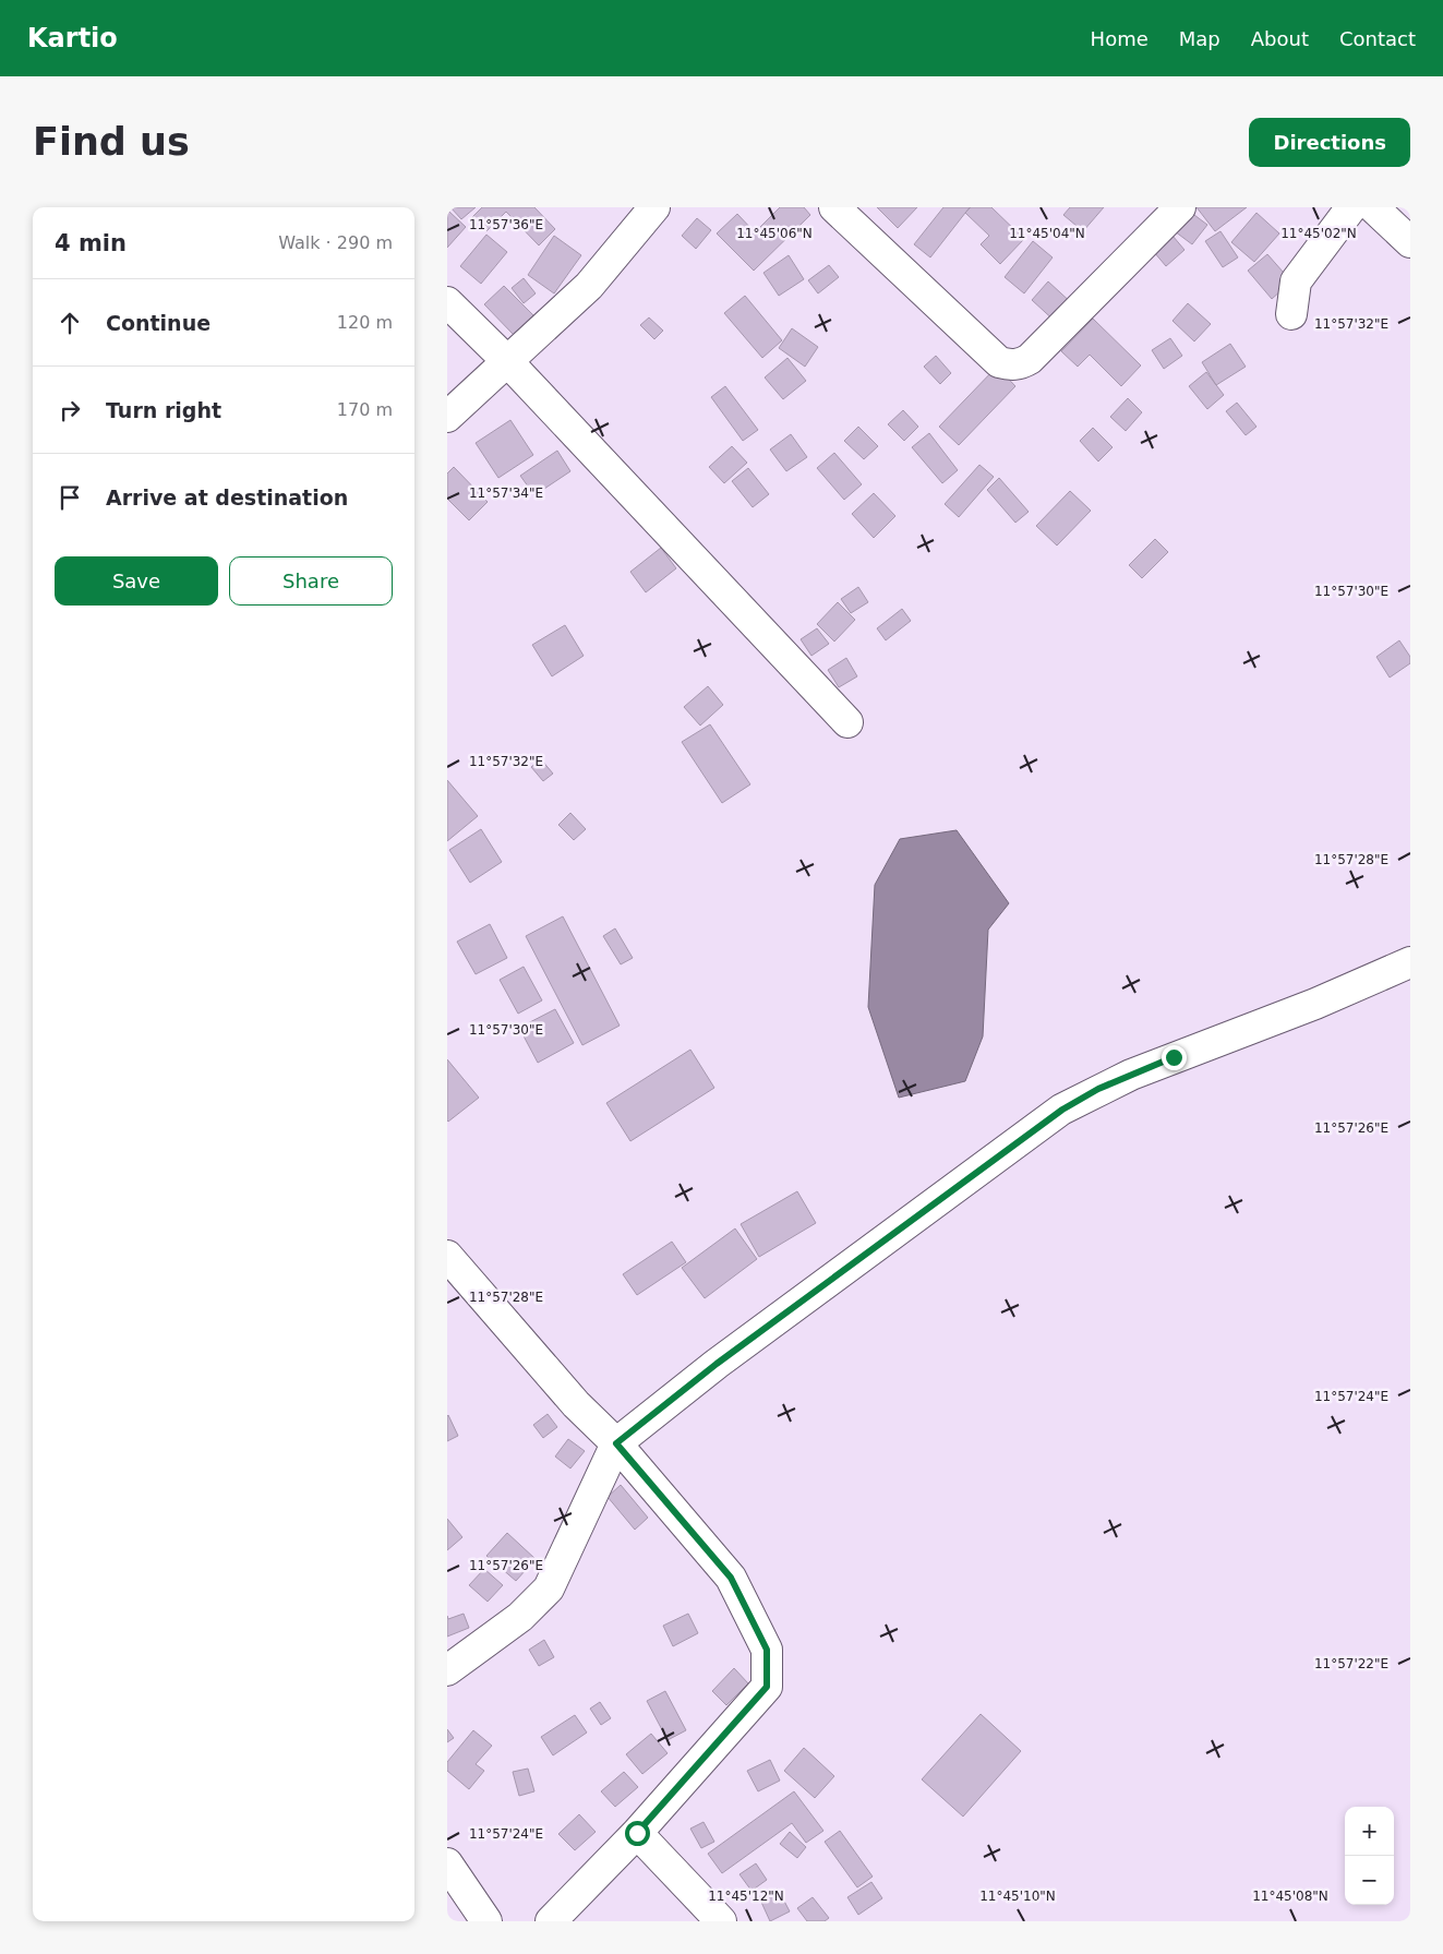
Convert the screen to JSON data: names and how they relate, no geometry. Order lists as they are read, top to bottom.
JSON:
{
  "page": {
    "header": "Kartio",
    "nav": [
      "Home",
      "Map",
      "About",
      "Contact"
    ],
    "buttons": [
      "Directions",
      ["Save", "Share"]
    ],
    "title": "Find us",
    "heading": ["4 min", "Walk · 290 m"],
    "list": [
      ["Continue", "120 m"],
      ["Turn right", "170 m"],
      "Arrive at destination"
    ],
    "map_buttons": ["+", "−"]
  },
  "coordinates": [
    "11°57'36\"E",
    "11°45'04\"N",
    "11°45'02\"N",
    "11°45'06\"N",
    "11°57'32\"E",
    "11°57'34\"E",
    "11°57'30\"E",
    "11°57'28\"E",
    "11°57'26\"E",
    "11°57'24\"E",
    "11°57'22\"E",
    "11°45'12\"N",
    "11°45'10\"N",
    "11°45'08\"N"
  ]
}
